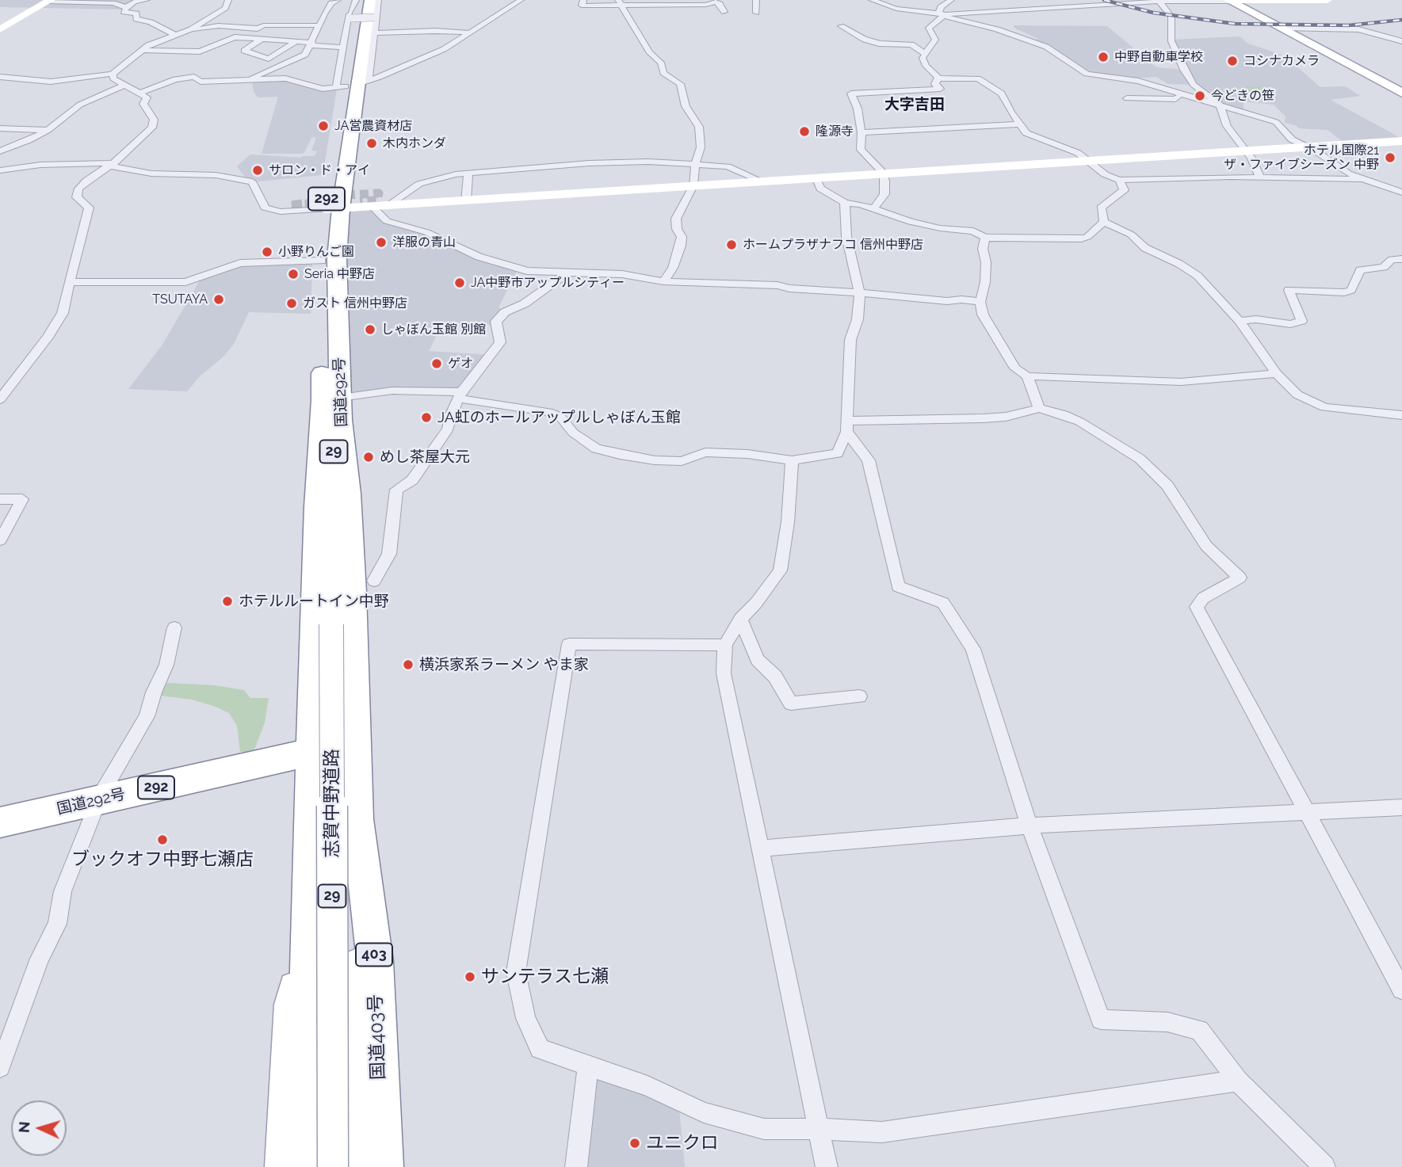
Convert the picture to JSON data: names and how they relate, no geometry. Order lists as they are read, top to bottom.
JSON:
{
  "streets": {
    "highway": [
      "292",
      "国道292号",
      "403",
      "国道403号"
    ],
    "main road": ["29", "志賀中野道路"]
  },
  "crossings": [
    ["国道292号", "志賀中野道路"],
    ["国道292号", "国道403号"],
    ["29", "国道403号"]
  ],
  "districts": ["大字吉田"],
  "places": [
    "中野自動車学校",
    "コシナカメラ",
    "今どきの笹",
    "JA営農資材店",
    "隆源寺",
    "木内ホンダ",
    "ホテル国際21 ザ・ファイブシーズン 中野",
    "サロン・ド・アイ",
    "洋服の青山",
    "ホームプラザナフコ 信州中野店",
    "小野りんご園",
    "Seria 中野店",
    "JA中野市アップルシティー",
    "TSUTAYA",
    "ガスト 信州中野店",
    "しゃぼん玉館 別館",
    "ゲオ",
    "JA虹のホールアップルしゃぼん玉館",
    "めし茶屋大元",
    "ホテルルートイン中野",
    "横浜家系ラーメン やま家",
    "ブックオフ中野七瀬店",
    "サンテラス七瀬",
    "ユニクロ"
  ],
  "north": "left"
}
